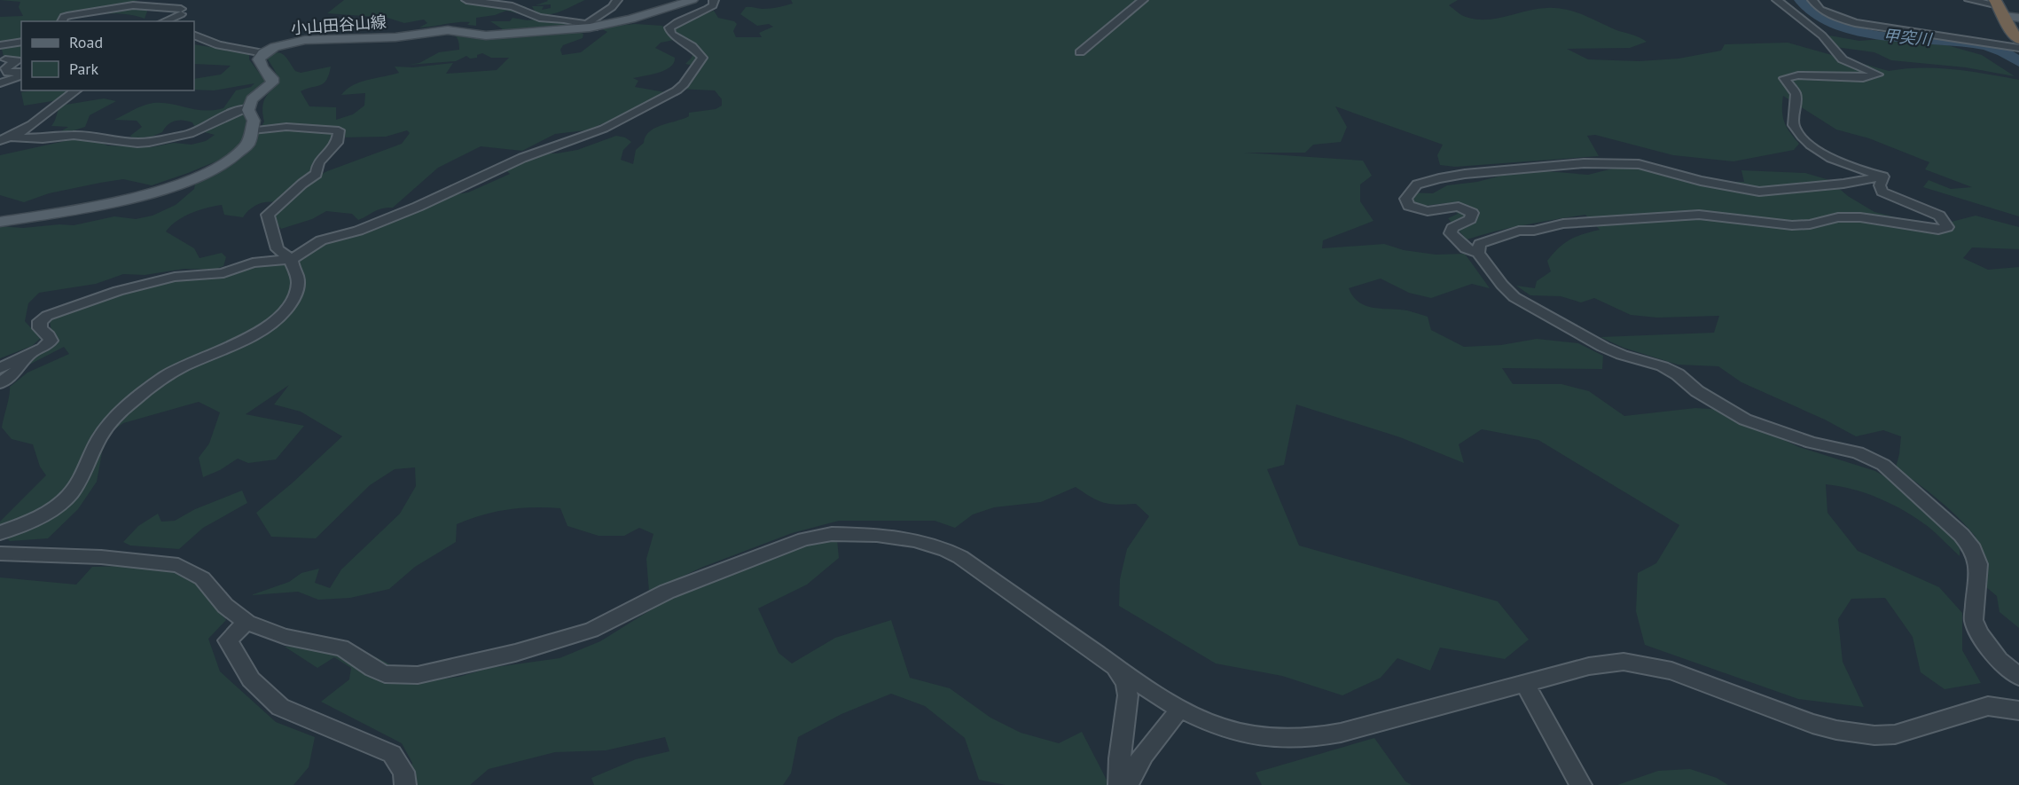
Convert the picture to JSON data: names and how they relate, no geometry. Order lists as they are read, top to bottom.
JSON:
{
  "streets": {
    "main road": ["小山田谷山線"]
  },
  "water": ["甲突川"],
  "legend": ["Road", "Park"]
}
